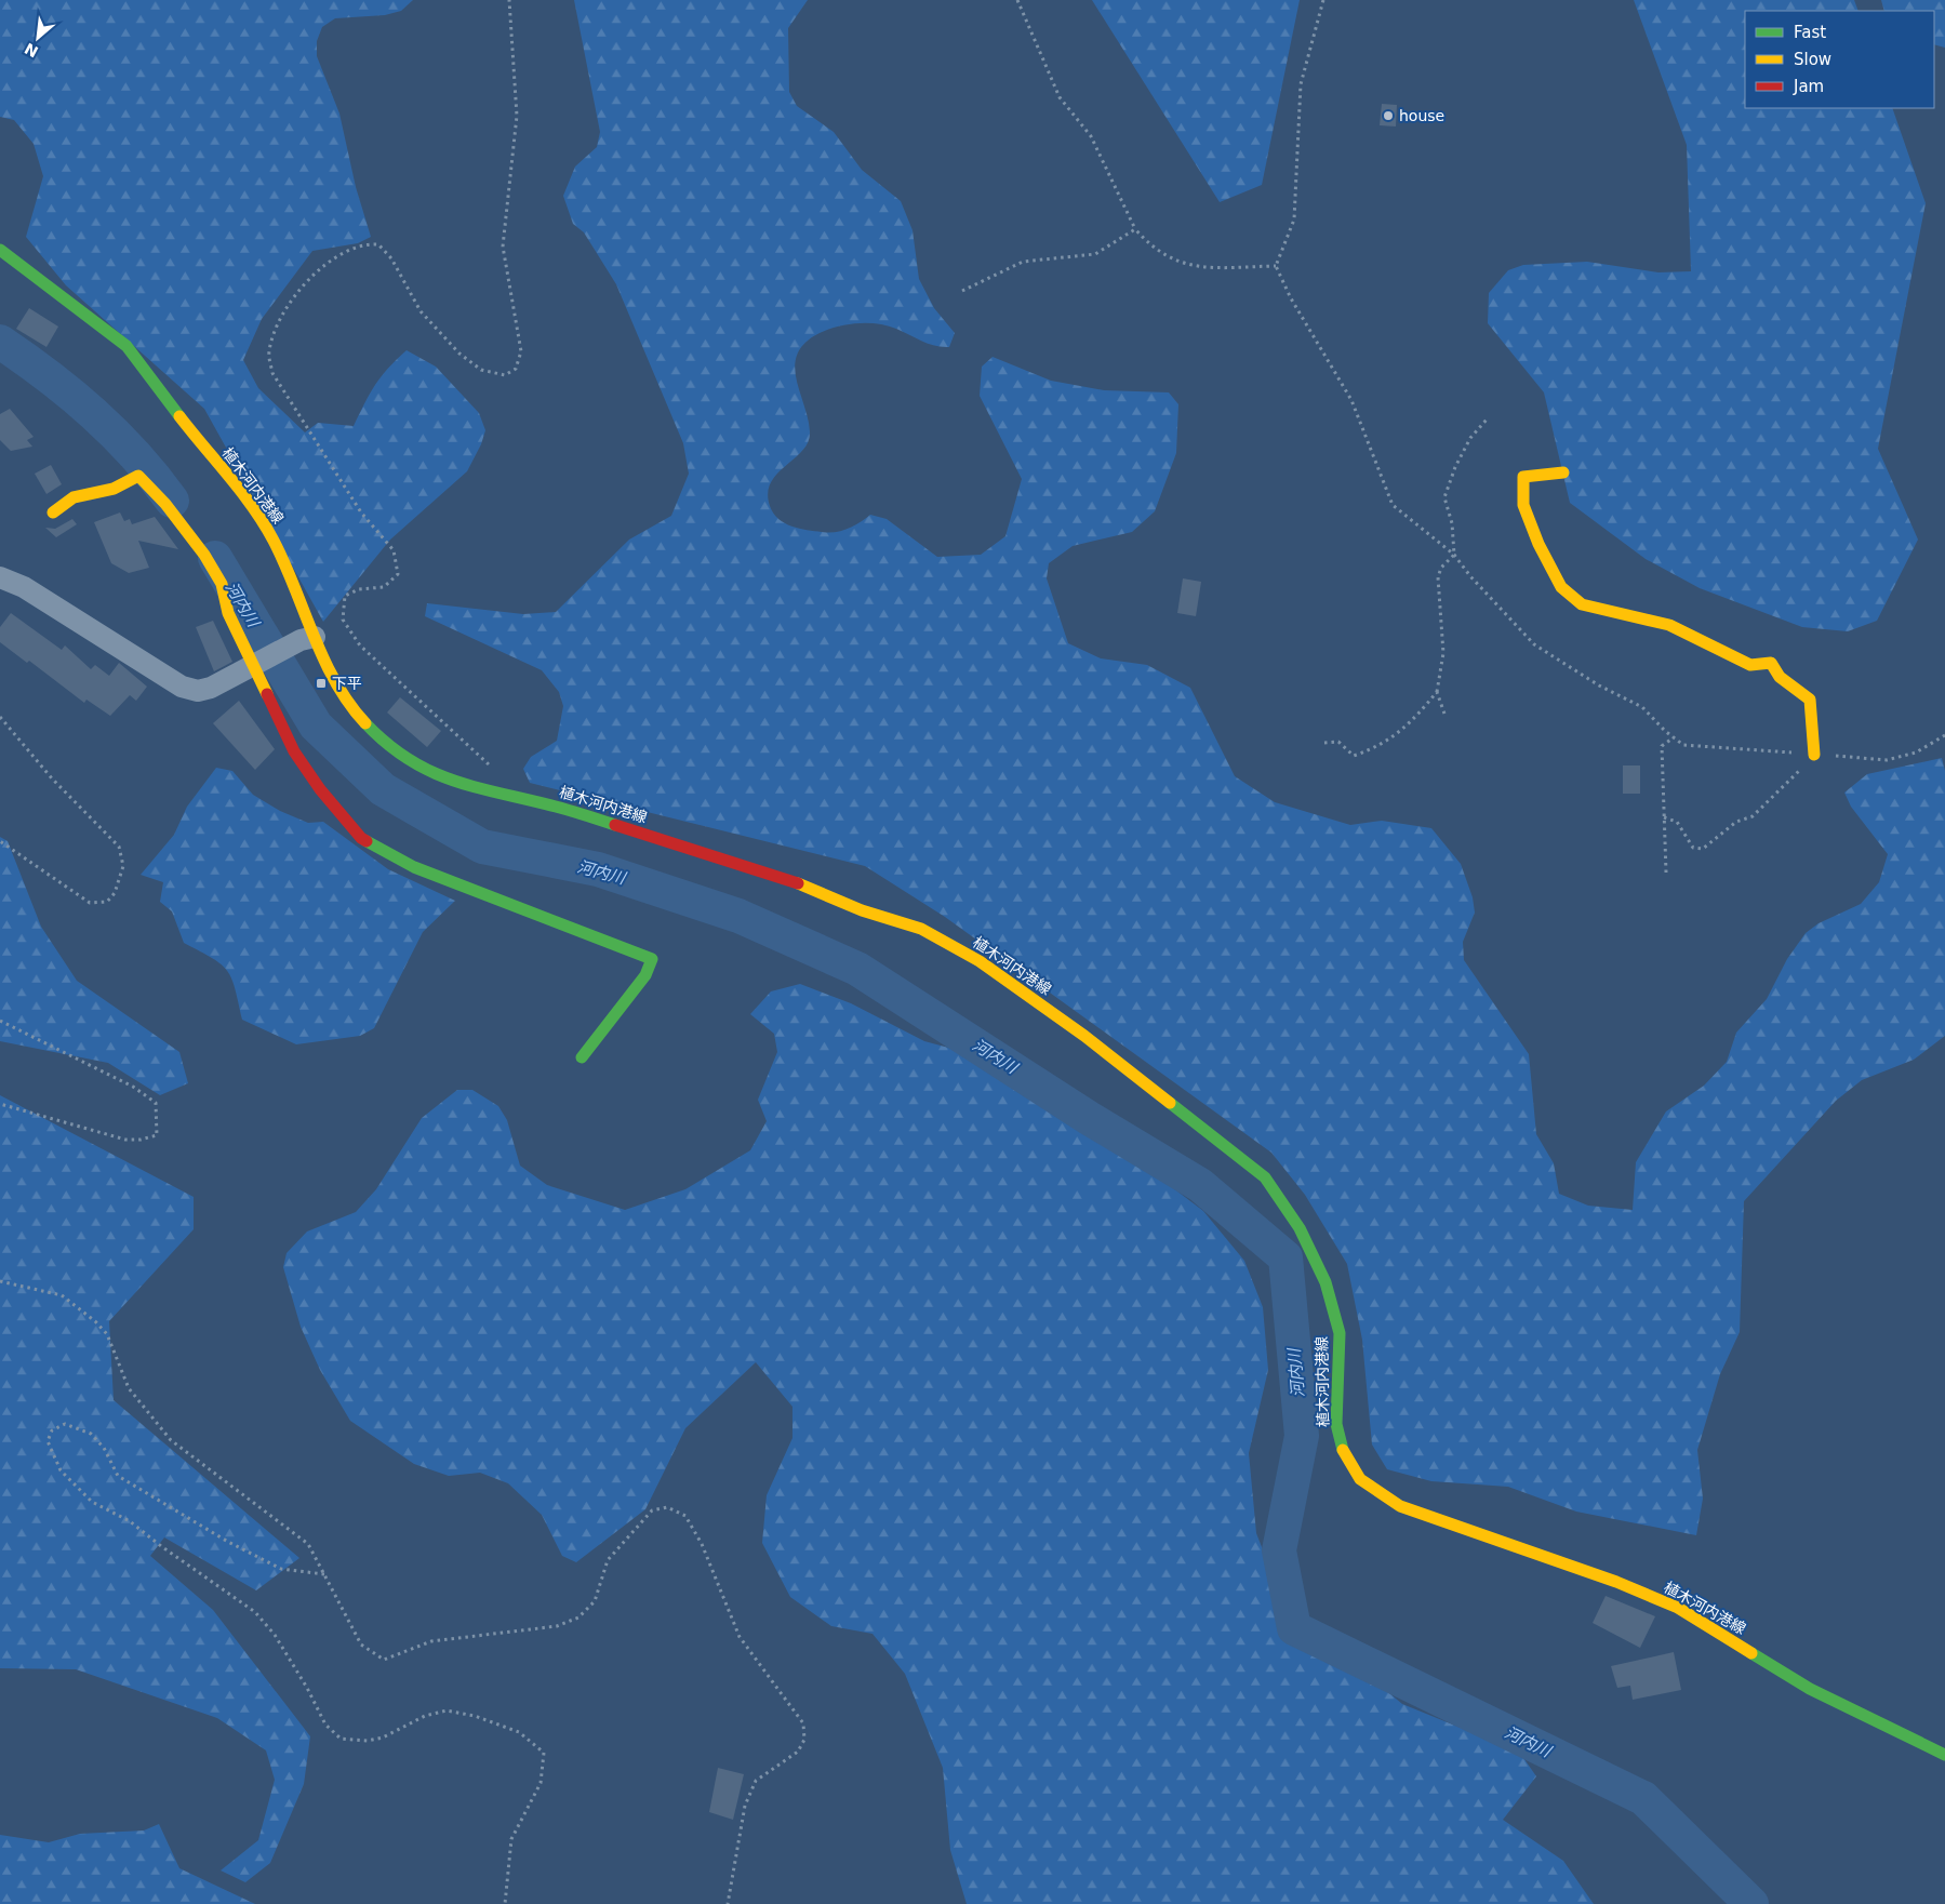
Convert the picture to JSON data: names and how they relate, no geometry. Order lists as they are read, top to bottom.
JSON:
{
  "streets": {
    "main road": ["植木河内港線"]
  },
  "water": ["河内川"],
  "places": {
    "other": ["house"],
    "transit": ["下平"]
  },
  "legend": ["Fast", "Slow", "Jam"],
  "north": "bottom left"
}
